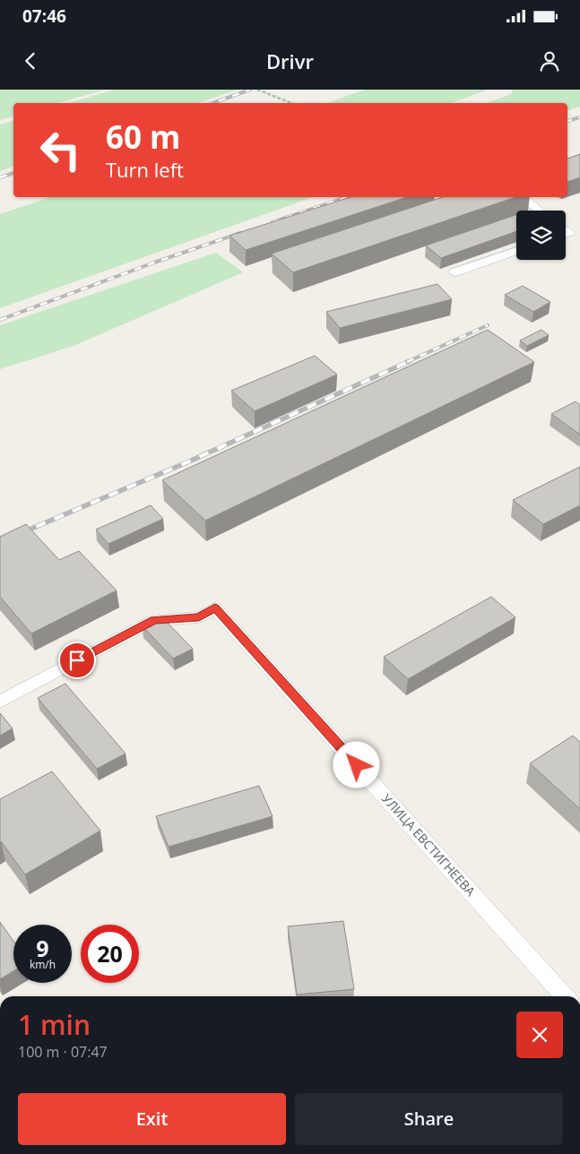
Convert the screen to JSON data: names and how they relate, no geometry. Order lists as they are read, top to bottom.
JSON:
{
  "streets": {
    "lane": ["УЛИЦА ЕВСТИГНЕЕВА"]
  },
  "page": {
    "status": "07:46",
    "header": "Drivr",
    "turn": ["60 m", "Turn left"],
    "speed": "9 km/h",
    "limit": "20",
    "heading": ["1 min", "100 m · 07:47"],
    "buttons": ["Exit", "Share"]
  }
}
